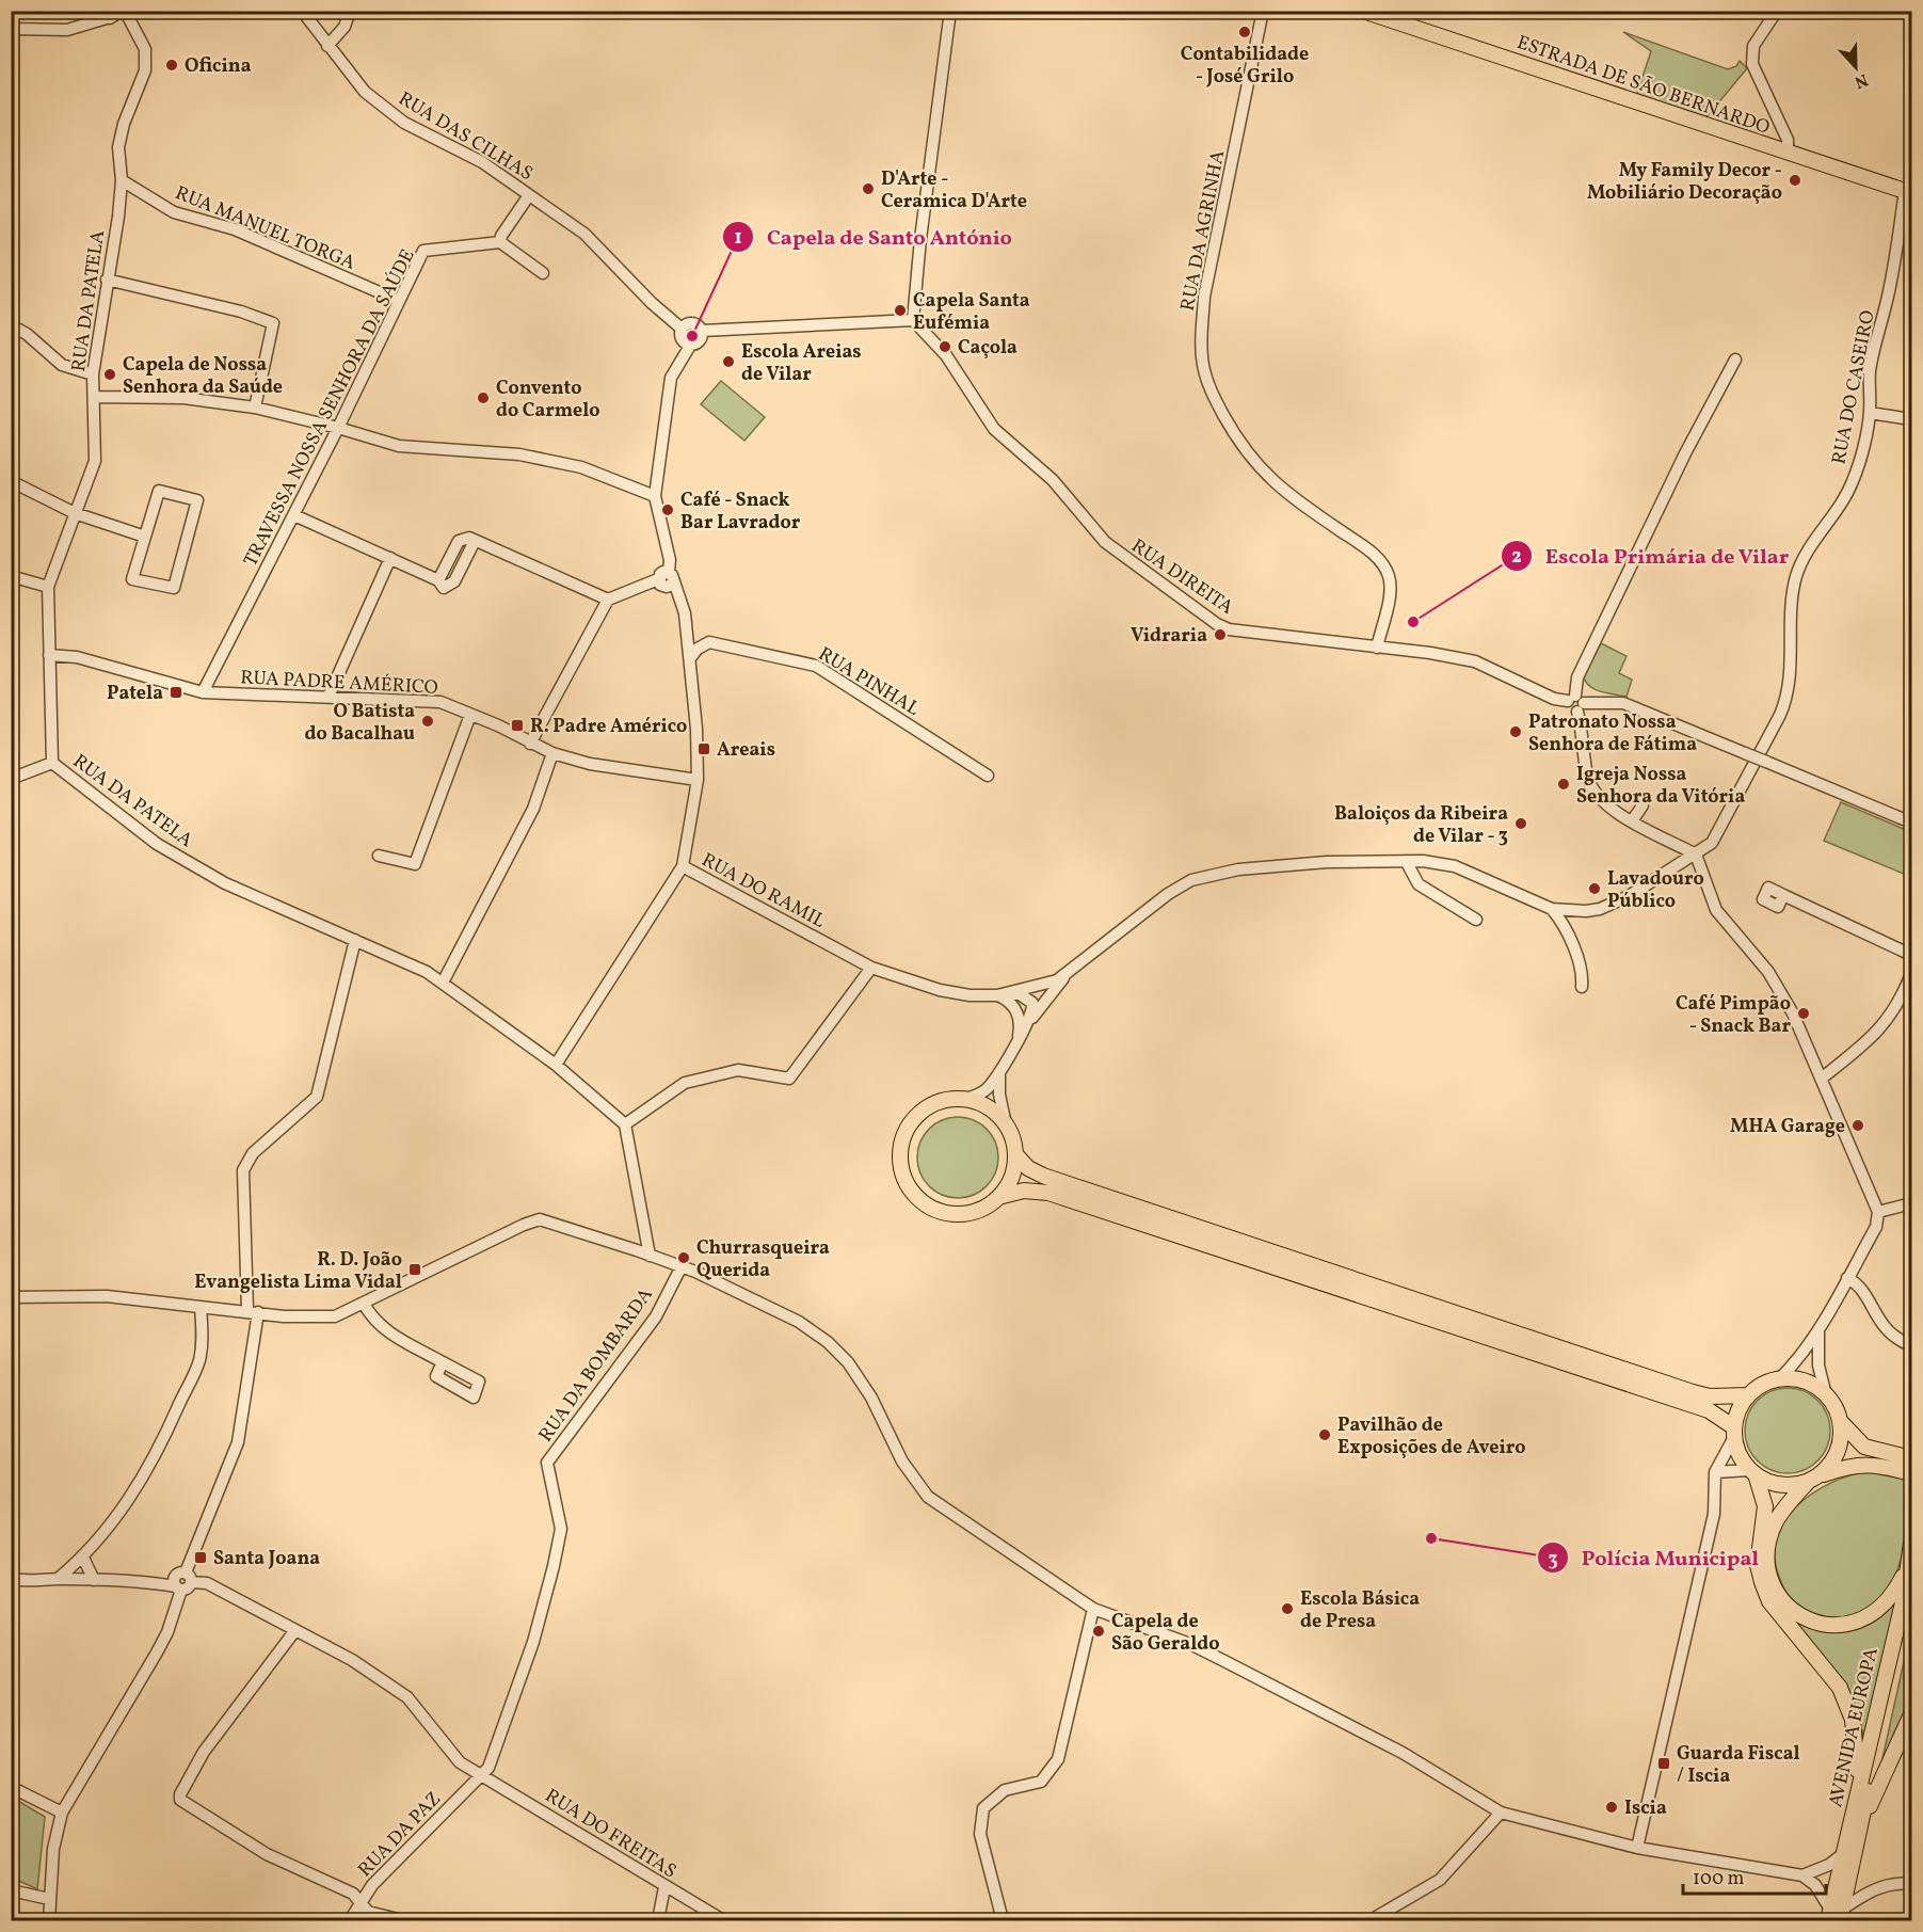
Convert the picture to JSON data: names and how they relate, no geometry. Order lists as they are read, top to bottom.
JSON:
{
  "streets": {
    "main road": ["ESTRADA DE SÃO BERNARDO", "AVENIDA EUROPA"],
    "street": [
      "RUA DAS CILHAS",
      "RUA MANUEL TORGA",
      "RUA DA AGRINHA",
      "RUA DA PATELA",
      "RUA DO CASEIRO",
      "TRAVESSA NOSSA SENHORA DA SAÚDE",
      "RUA DIREITA",
      "RUA PINHAL",
      "RUA PADRE AMÉRICO",
      "RUA DO RAMIL",
      "RUA DA BOMBARDA",
      "RUA DO FREITAS",
      "RUA DA PAZ"
    ]
  },
  "crossings": [
    ["ESTRADA DE SÃO BERNARDO", "RUA DO CASEIRO"],
    ["RUA MANUEL TORGA", "RUA DA PATELA"],
    ["RUA MANUEL TORGA", "TRAVESSA NOSSA SENHORA DA SAÚDE"],
    ["RUA DA AGRINHA", "RUA DIREITA"],
    ["RUA DA PATELA", "RUA PADRE AMÉRICO"],
    ["TRAVESSA NOSSA SENHORA DA SAÚDE", "RUA PADRE AMÉRICO"],
    ["RUA PINHAL", "RUA DO RAMIL"],
    ["RUA PADRE AMÉRICO", "RUA DO RAMIL"],
    ["RUA DA BOMBARDA", "RUA DO FREITAS"],
    ["RUA DA BOMBARDA", "RUA DA PAZ"],
    ["RUA DO FREITAS", "RUA DA PAZ"]
  ],
  "places": {
    "other": [
      "Contabilidade - José Grilo",
      "Oficina",
      "My Family Decor - Mobiliário Decoração",
      "D'Arte - Ceramica D'Arte",
      "Capela Santa Eufémia",
      "Capela de Santo António",
      "Caçola",
      "Escola Areias de Vilar",
      "Capela de Nossa Senhora da Saúde",
      "Convento do Carmelo",
      "Café - Snack Bar Lavrador",
      "Escola Primária de Vilar",
      "Vidraria",
      "O Batista do Bacalhau",
      "Patronato Nossa Senhora de Fátima",
      "Igreja Nossa Senhora da Vitória",
      "Baloiços da Ribeira de Vilar - 3",
      "Lavadouro Público",
      "Café Pimpão - Snack Bar",
      "MHA Garage",
      "Churrasqueira Querida",
      "Pavilhão de Exposições de Aveiro",
      "Polícia Municipal",
      "Escola Básica de Presa",
      "Capela de São Geraldo",
      "Iscia"
    ],
    "transit": [
      "Patela",
      "R. Padre Américo",
      "Areais",
      "R. D. João Evangelista Lima Vidal",
      "Santa Joana",
      "Guarda Fiscal / Iscia"
    ]
  },
  "scale_bar": "100 m",
  "north": "bottom"
}
